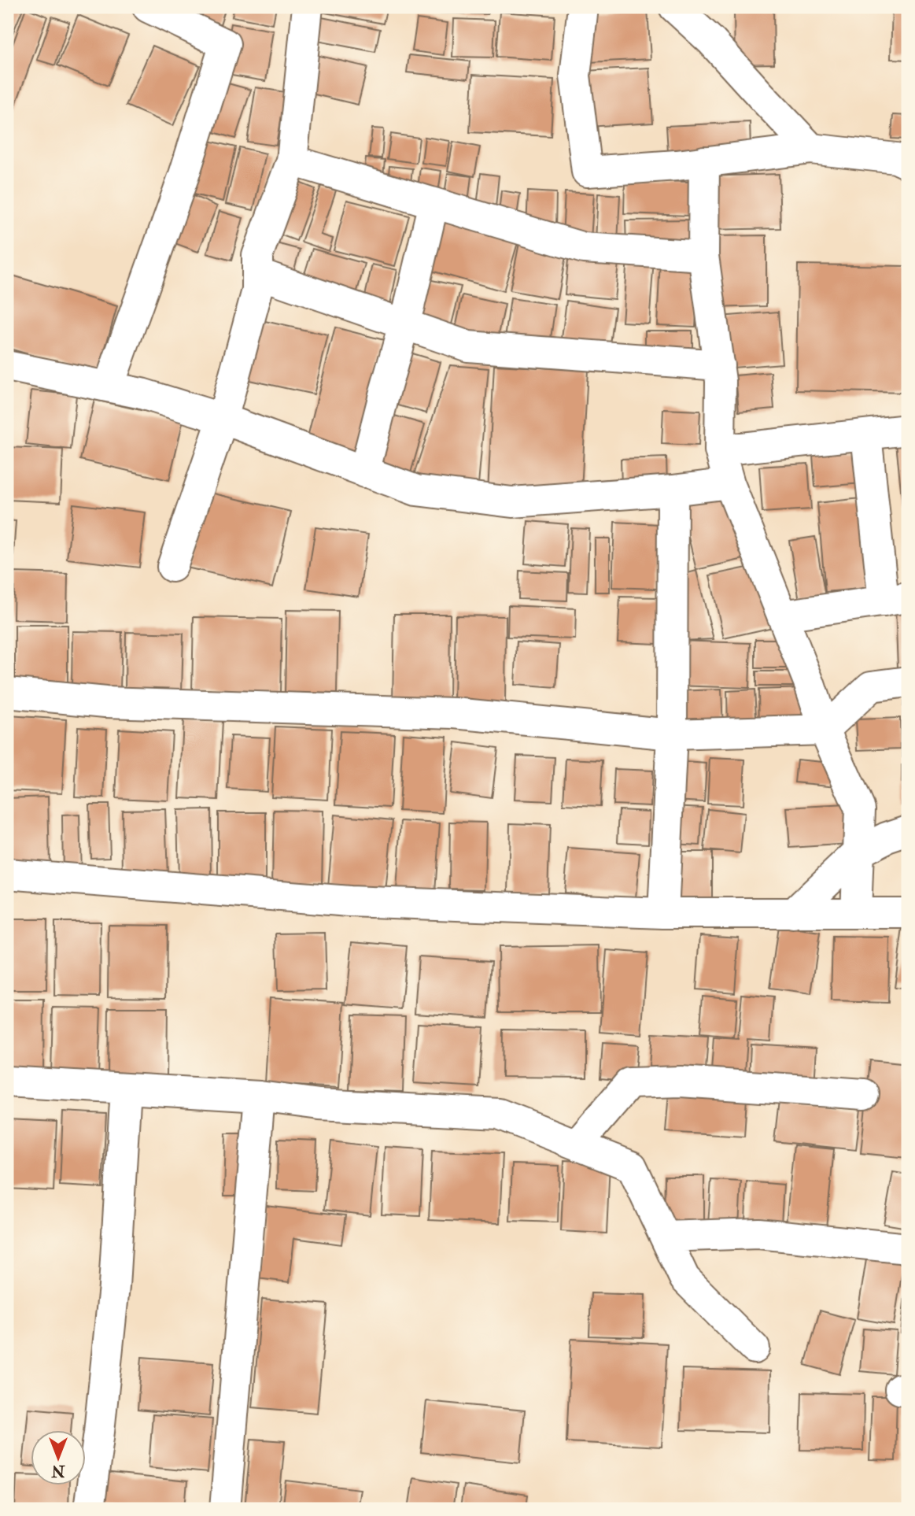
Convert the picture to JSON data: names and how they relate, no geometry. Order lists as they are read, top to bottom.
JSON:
{
  "north": "bottom"
}
